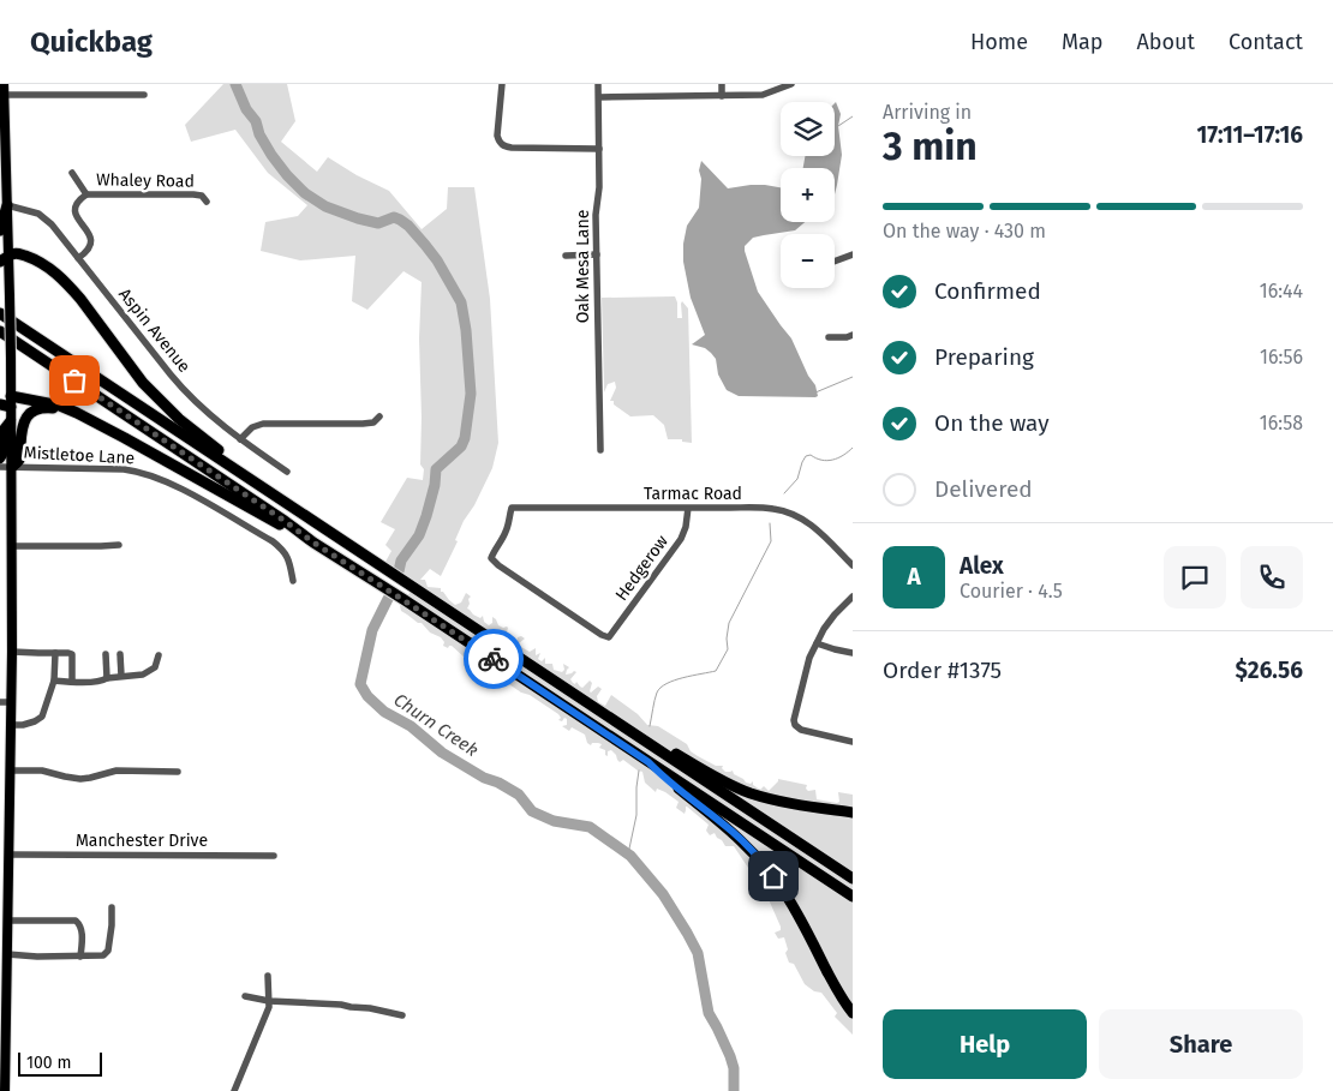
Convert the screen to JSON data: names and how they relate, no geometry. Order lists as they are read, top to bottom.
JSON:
{
  "streets": {
    "street": [
      "Whaley Road",
      "Oak Mesa Lane",
      "Aspin Avenue",
      "Mistletoe Lane",
      "Tarmac Road",
      "Hedgerow",
      "Manchester Drive"
    ]
  },
  "crossings": [
    ["Whaley Road", "Aspin Avenue"],
    ["Tarmac Road", "Hedgerow"]
  ],
  "water": ["Churn Creek"],
  "scale_bar": "100 m",
  "page": {
    "header": "Quickbag",
    "nav": [
      "Home",
      "Map",
      "About",
      "Contact"
    ],
    "heading": ["3 min", "Arriving in", "17:11–17:16"],
    "panel": [
      "Alex",
      "Courier · 4.5",
      "Order #1375",
      "$26.56"
    ],
    "map_buttons": ["+", "−"],
    "bar": "On the way · 430 m",
    "list": [
      ["Confirmed", "16:44"],
      ["Preparing", "16:56"],
      ["On the way", "16:58"],
      "Delivered"
    ],
    "round": "A",
    "buttons": ["Help", "Share"],
    "scale": "100 m"
  }
}
